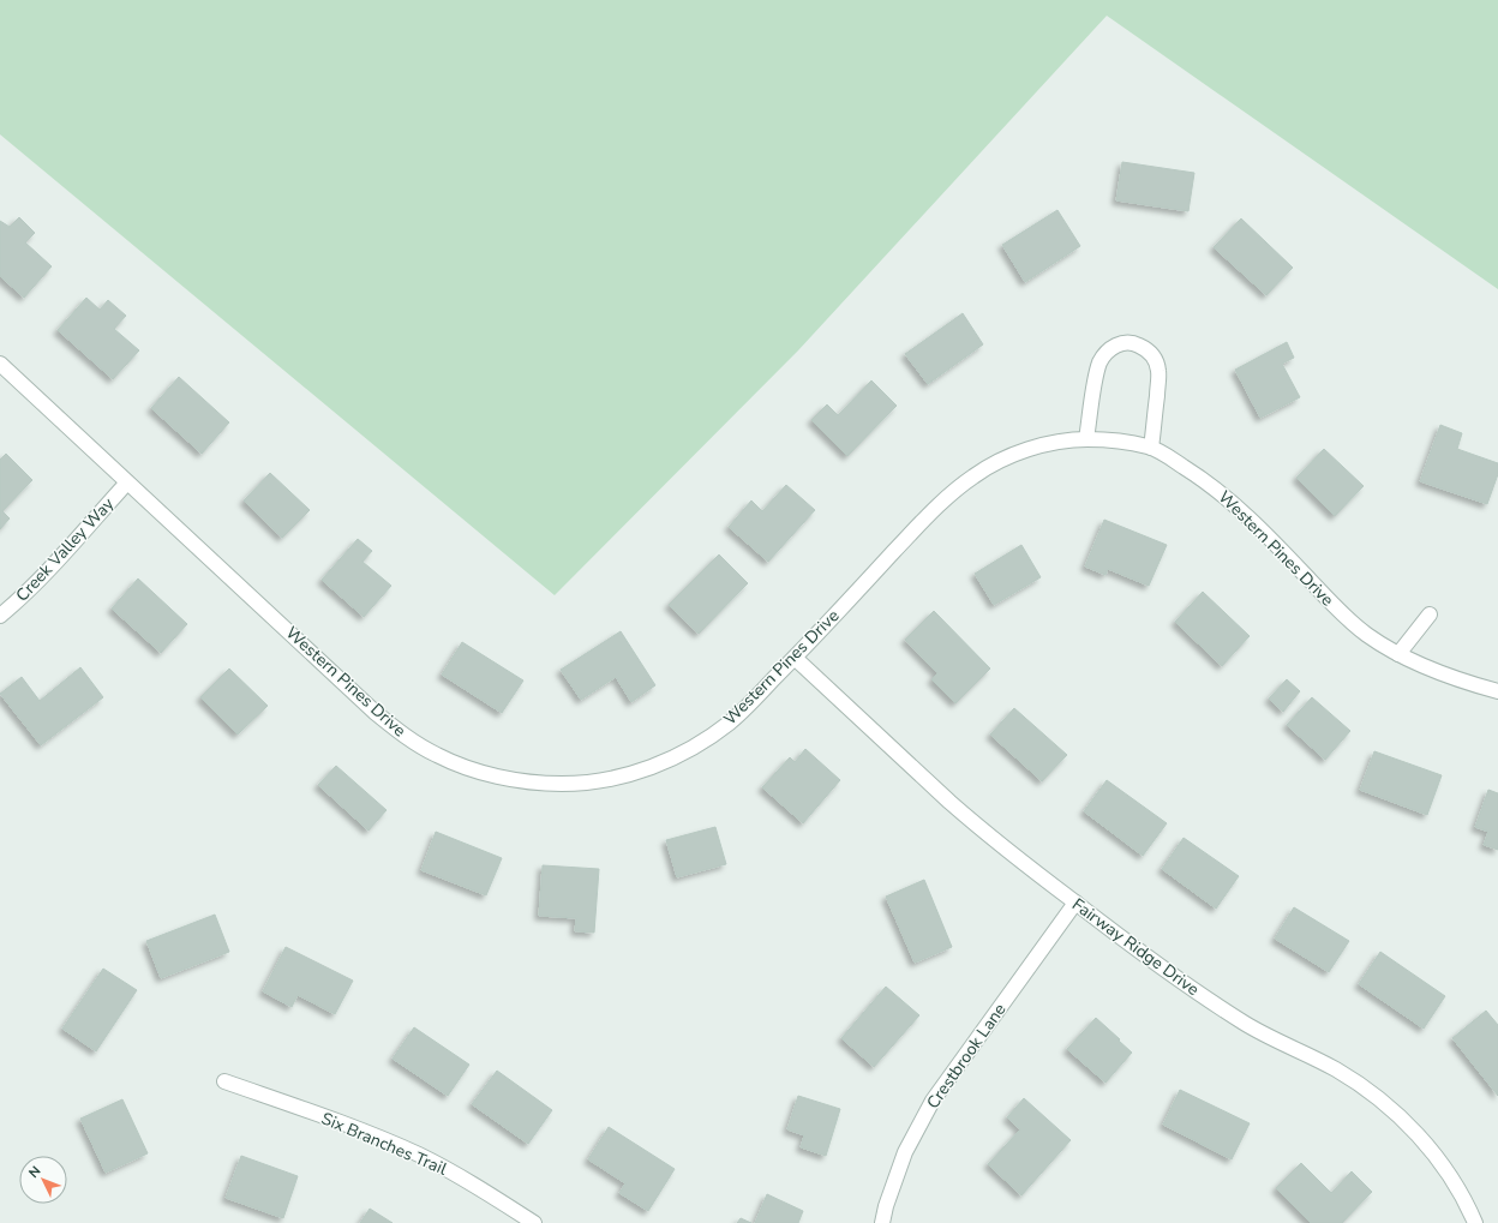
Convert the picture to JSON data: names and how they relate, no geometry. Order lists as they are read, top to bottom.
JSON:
{
  "streets": {
    "street": [
      "Western Pines Drive",
      "Creek Valley Way",
      "Fairway Ridge Drive",
      "Crestbrook Lane",
      "Six Branches Trail"
    ]
  },
  "crossings": [
    ["Western Pines Drive", "Creek Valley Way"],
    ["Western Pines Drive", "Fairway Ridge Drive"],
    ["Fairway Ridge Drive", "Crestbrook Lane"]
  ],
  "north": "top left"
}
